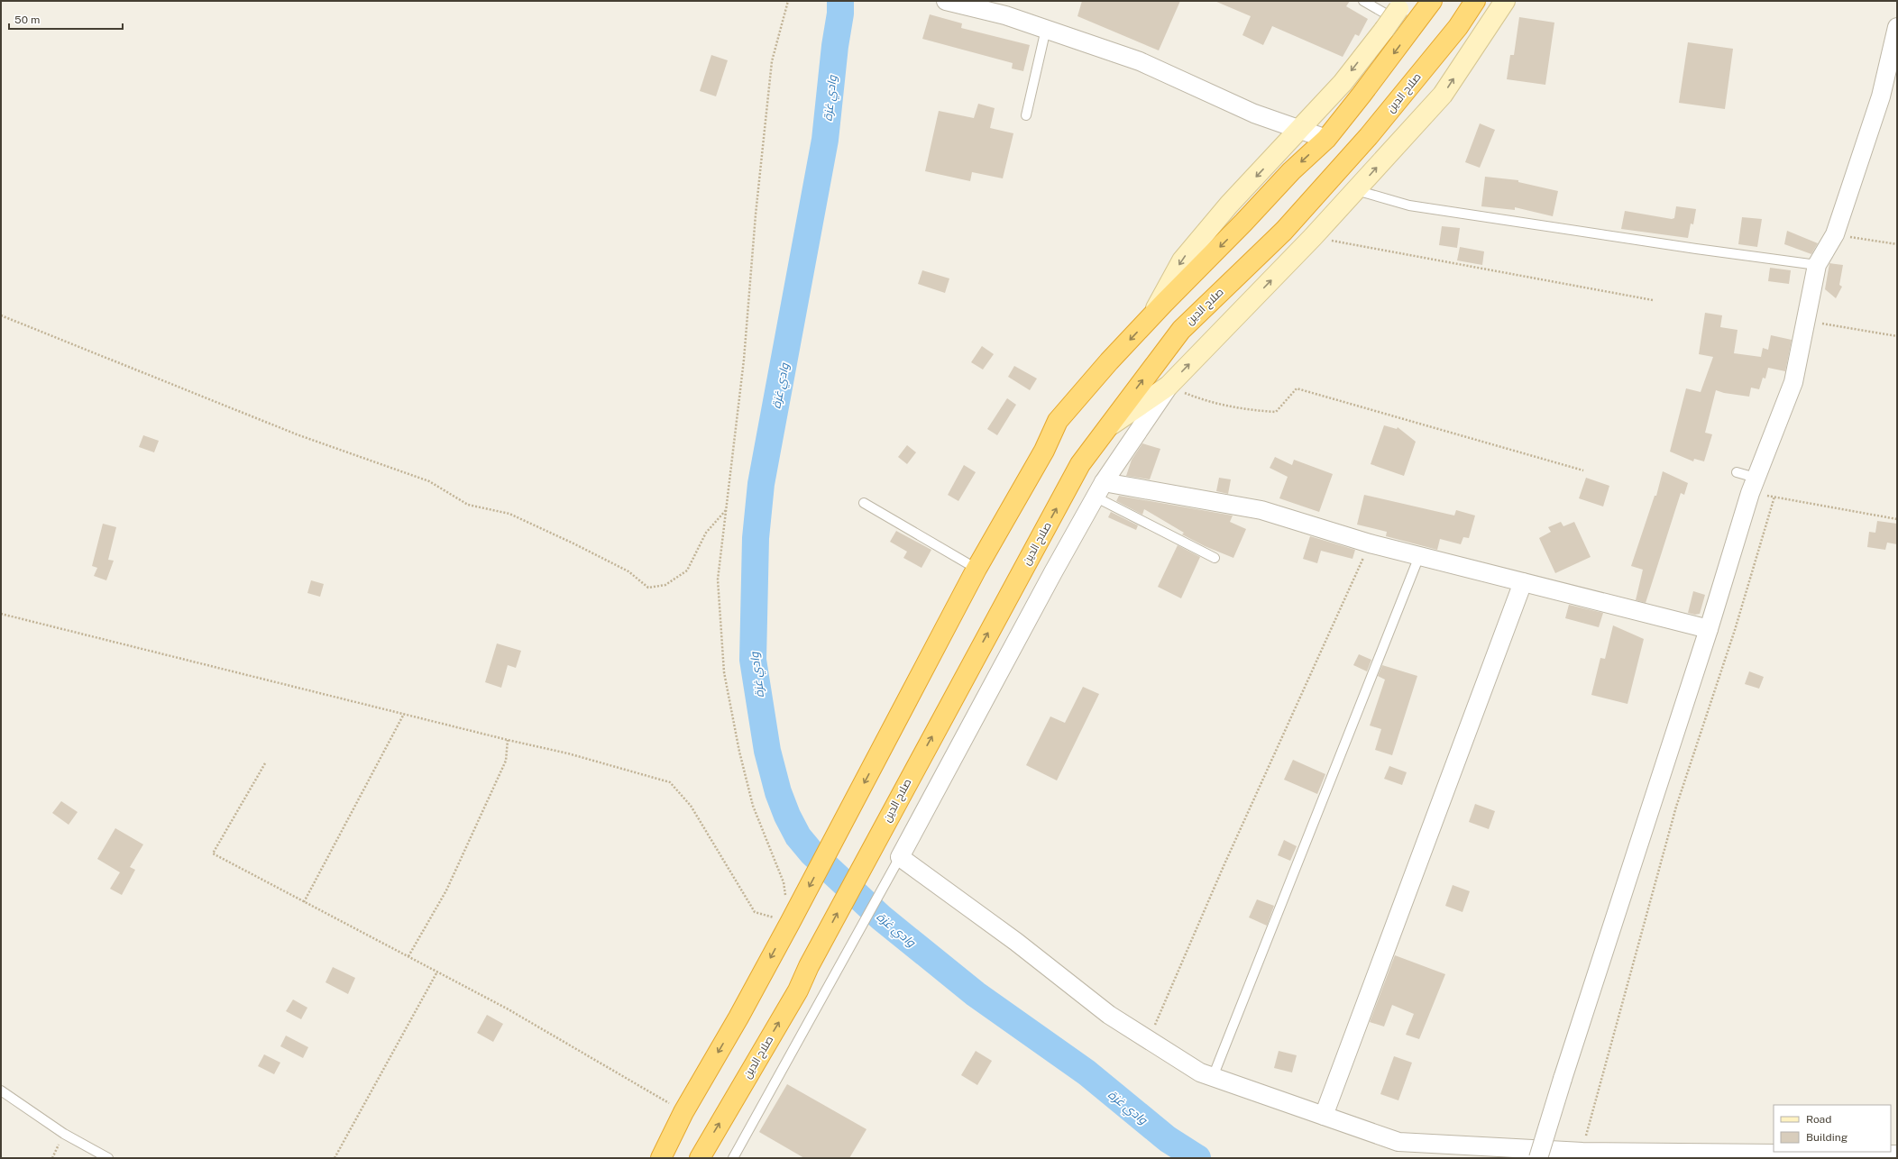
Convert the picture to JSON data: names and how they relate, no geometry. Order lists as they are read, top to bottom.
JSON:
{
  "streets": {
    "highway": ["صلاح الدين"]
  },
  "water": ["وادي غزة"],
  "legend": ["Road", "Building"],
  "scale_bar": "50 m"
}
